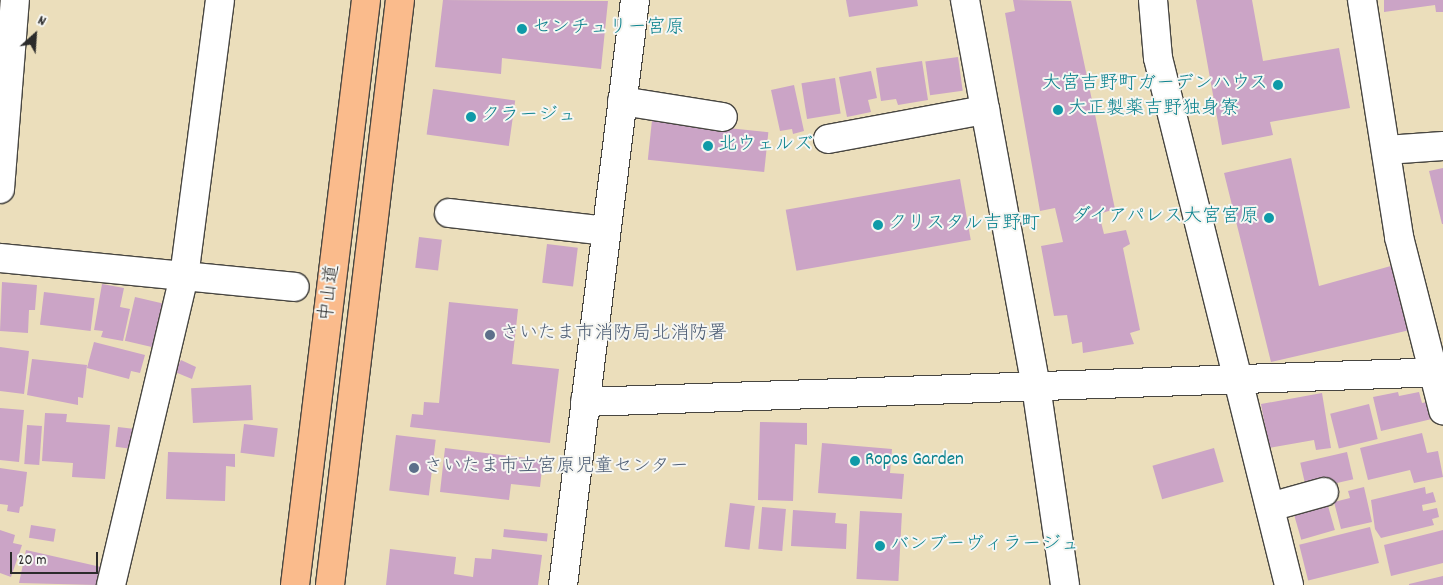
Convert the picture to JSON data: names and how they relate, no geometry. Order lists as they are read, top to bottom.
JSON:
{
  "streets": {
    "highway": ["中山道"]
  },
  "places": [
    "センチュリー宮原",
    "大宮吉野町ガーデンハウス",
    "大正製薬吉野独身寮",
    "クラージュ",
    "北ウェルズ",
    "ダイアパレス大宮宮原",
    "クリスタル吉野町",
    "さいたま市消防局北消防署",
    "Ropos Garden",
    "さいたま市立宮原児童センター",
    "バンブーヴィラージュ"
  ],
  "scale_bar": "20 m",
  "north": "top right"
}
